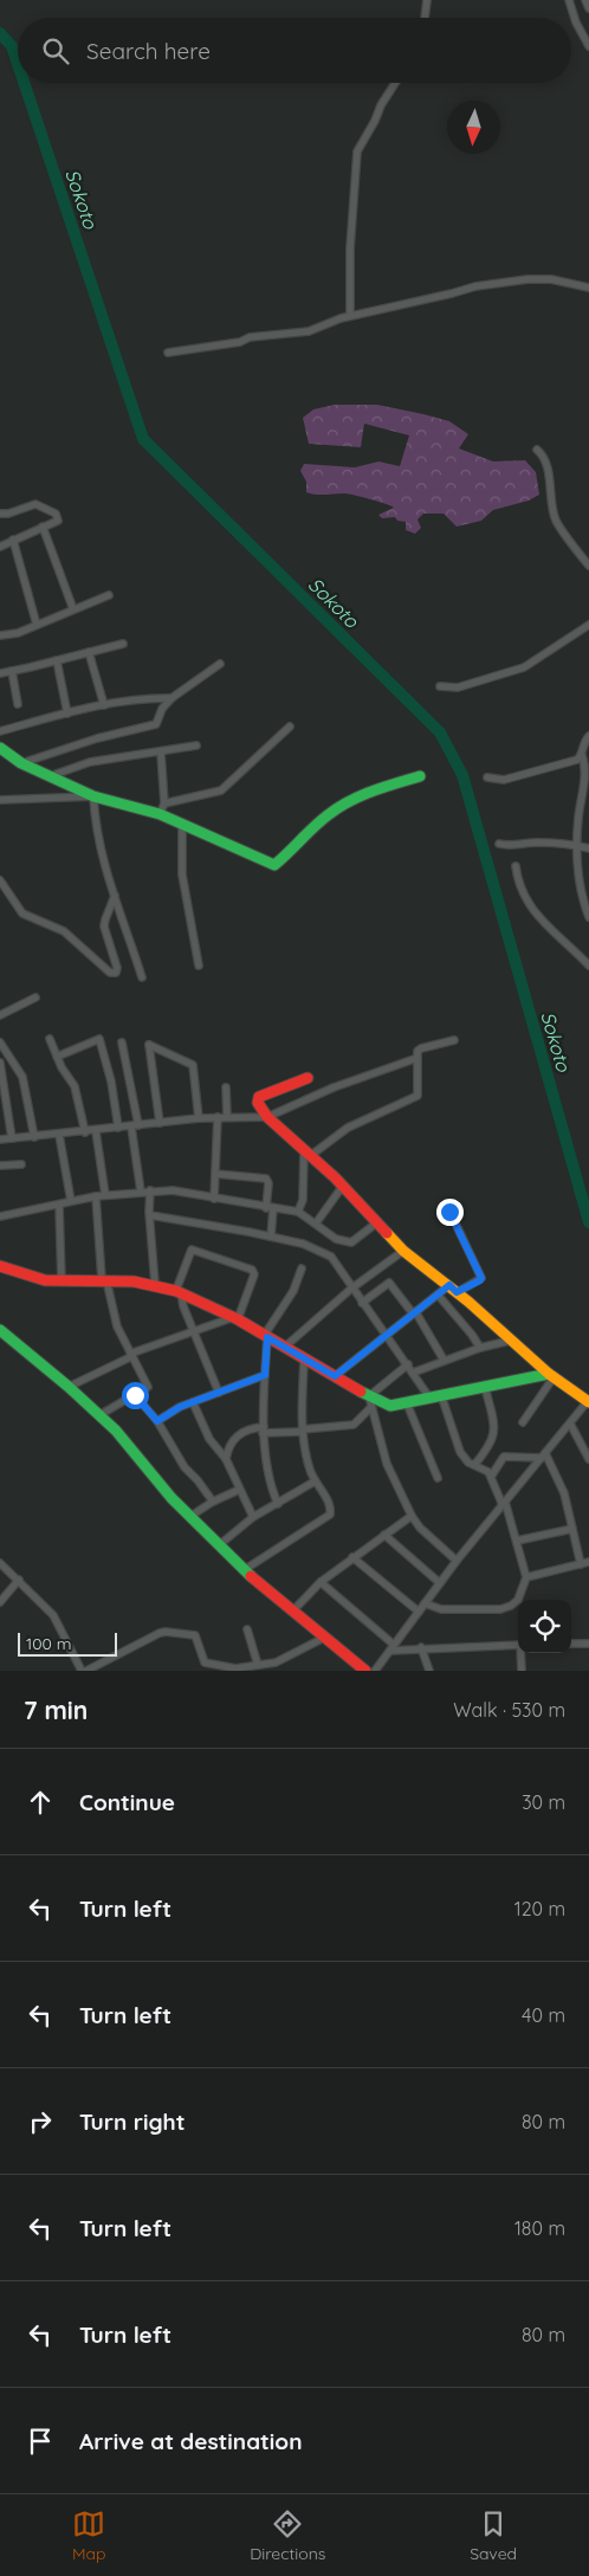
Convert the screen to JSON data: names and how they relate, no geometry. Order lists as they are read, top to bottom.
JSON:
{
  "water": ["Sokoto"],
  "scale_bar": "100 m",
  "north": "bottom",
  "page": {
    "search": "Search here",
    "scale": "100 m",
    "heading": ["7 min", "Walk · 530 m"],
    "list": [
      ["Continue", "30 m"],
      ["Turn left", "120 m"],
      ["Turn left", "40 m"],
      ["Turn right", "80 m"],
      ["Turn left", "180 m"],
      ["Turn left", "80 m"],
      "Arrive at destination"
    ],
    "nav": ["Map", "Directions", "Saved"]
  }
}
